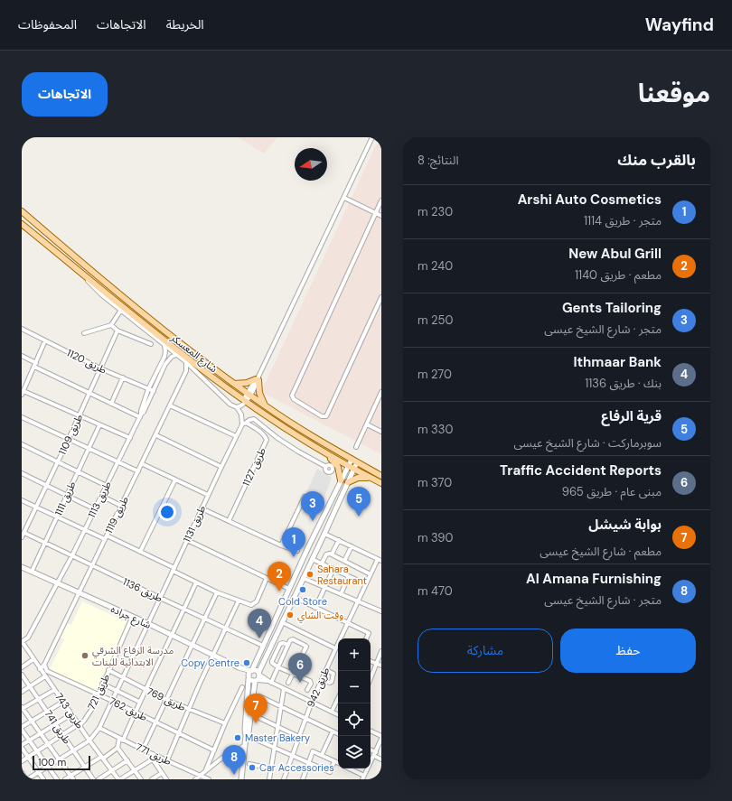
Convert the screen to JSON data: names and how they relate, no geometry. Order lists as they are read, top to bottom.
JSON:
{
  "streets": {
    "main road": ["شارع المعسكر"],
    "street": [
      "طريق 1120",
      "طريق 1109",
      "طريق 1127",
      "طريق 1111",
      "طريق 1113",
      "طريق 1119",
      "طريق 1131",
      "طريق 1136",
      "شارع جراده",
      "طريق 942",
      "طريق 721",
      "طريق 769",
      "طريق 762",
      "طريق 743",
      "طريق 741",
      "طريق 771"
    ]
  },
  "crossings": [
    ["طريق 1120", "طريق 1109"],
    ["طريق 1120", "طريق 1113"],
    ["طريق 1109", "طريق 1136"],
    ["طريق 1127", "طريق 1131"],
    ["طريق 1111", "طريق 1136"],
    ["طريق 1111", "شارع جراده"],
    ["طريق 1113", "طريق 1136"],
    ["طريق 1113", "شارع جراده"],
    ["طريق 1113", "طريق 743"],
    ["طريق 1119", "طريق 1136"],
    ["طريق 1119", "شارع جراده"],
    ["طريق 1119", "طريق 762"],
    ["طريق 1119", "طريق 743"],
    ["طريق 1131", "طريق 1136"],
    ["طريق 1131", "شارع جراده"],
    ["طريق 1131", "طريق 769"],
    ["طريق 1131", "طريق 762"],
    ["طريق 1131", "طريق 743"],
    ["طريق 1131", "طريق 741"],
    ["طريق 1131", "طريق 771"],
    ["شارع جراده", "طريق 721"],
    ["طريق 721", "طريق 769"],
    ["طريق 721", "طريق 762"],
    ["طريق 721", "طريق 743"],
    ["طريق 721", "طريق 741"]
  ],
  "places": [
    "Sahara Restaurant",
    "Cold Store",
    "وقت الشاي",
    "مدرسة الرفاع الشرقي الابتدائية للبنات",
    "Copy Centre",
    "Master Bakery",
    "Car Accessories"
  ],
  "scale_bar": "100 m",
  "north": "left",
  "page": {
    "header": "Wayfind",
    "nav": ["الخريطة", "الاتجاهات", "المحفوظات"],
    "title": "موقعنا",
    "buttons": [
      "الاتجاهات",
      ["حفظ", "مشاركة"]
    ],
    "heading": ["بالقرب منك", "النتائج: 8"],
    "list": [
      {
        "mark": "1",
        "name": "Arshi Auto Cosmetics",
        "note": "متجر · طريق 1114",
        "value": "230 m"
      },
      {
        "mark": "2",
        "name": "New Abul Grill",
        "note": "مطعم · طريق 1140",
        "value": "240 m"
      },
      {
        "mark": "3",
        "name": "Gents Tailoring",
        "note": "متجر · شارع الشيخ عيسى",
        "value": "250 m"
      },
      {
        "mark": "4",
        "name": "Ithmaar Bank",
        "note": "بنك · طريق 1136",
        "value": "270 m"
      },
      {
        "mark": "5",
        "name": "قرية الرفاع",
        "note": "سوبرماركت · شارع الشيخ عيسى",
        "value": "330 m"
      },
      {
        "mark": "6",
        "name": "Traffic Accident Reports",
        "note": "مبنى عام · طريق 965",
        "value": "370 m"
      },
      {
        "mark": "7",
        "name": "بوابة شيشل",
        "note": "مطعم · شارع الشيخ عيسى",
        "value": "390 m"
      },
      {
        "mark": "8",
        "name": "Al Amana Furnishing",
        "note": "متجر · شارع الشيخ عيسى",
        "value": "470 m"
      }
    ],
    "pins": [
      "5",
      "3",
      "1",
      "2",
      "4",
      "6",
      "7",
      "8"
    ],
    "map_buttons": ["+", "−"],
    "scale": "100 m"
  }
}
